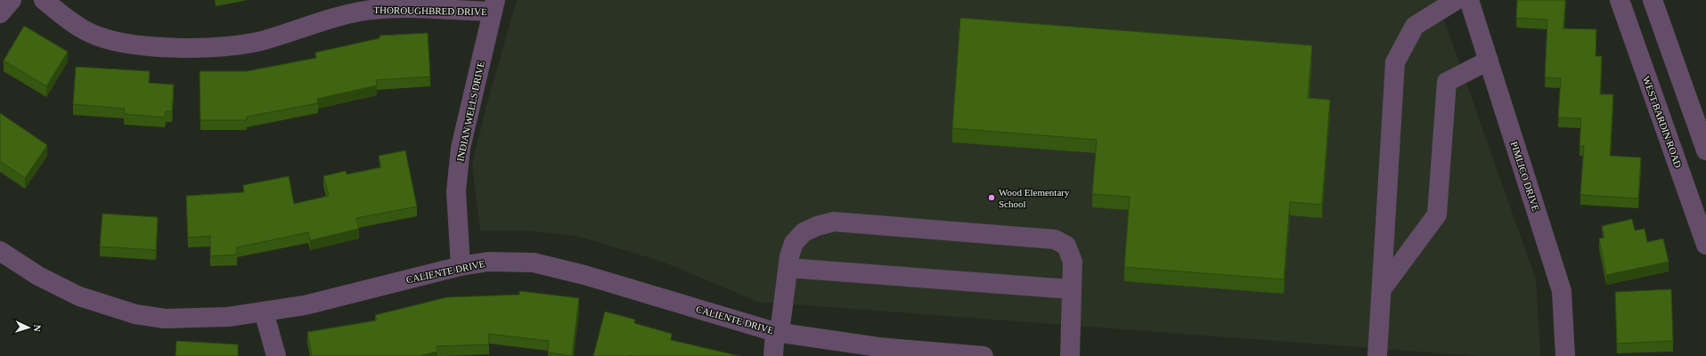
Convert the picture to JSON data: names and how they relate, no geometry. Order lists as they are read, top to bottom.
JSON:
{
  "streets": {
    "street": [
      "THOROUGHBRED DRIVE",
      "INDIAN WELLS DRIVE",
      "WEST BARDIN ROAD",
      "PIMLICO DRIVE",
      "CALIENTE DRIVE"
    ]
  },
  "crossings": [
    ["THOROUGHBRED DRIVE", "INDIAN WELLS DRIVE"],
    ["INDIAN WELLS DRIVE", "CALIENTE DRIVE"]
  ],
  "places": ["Wood Elementary School"],
  "north": "right"
}
